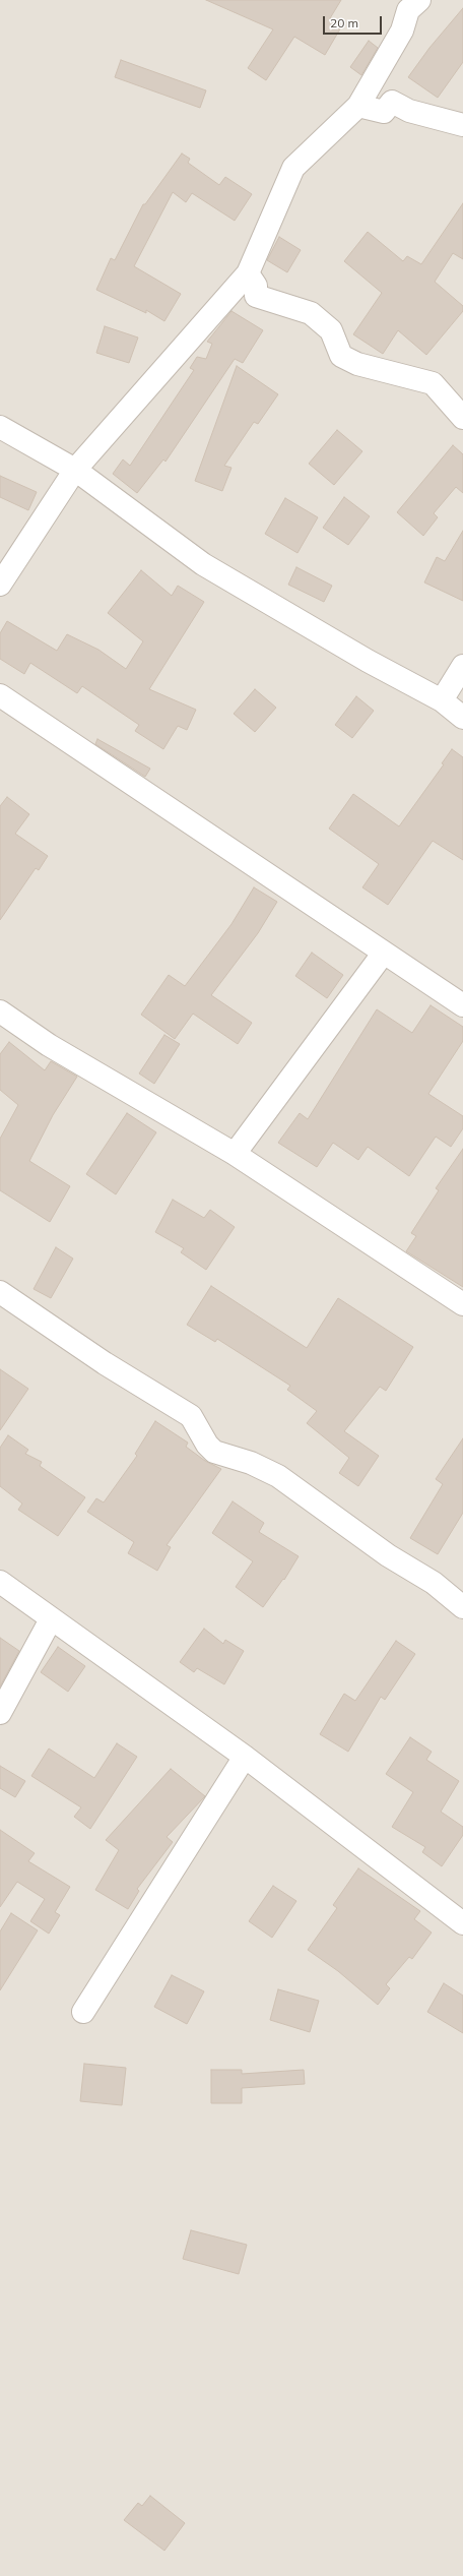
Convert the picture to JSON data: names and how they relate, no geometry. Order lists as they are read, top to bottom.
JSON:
{
  "scale_bar": "20 m"
}
